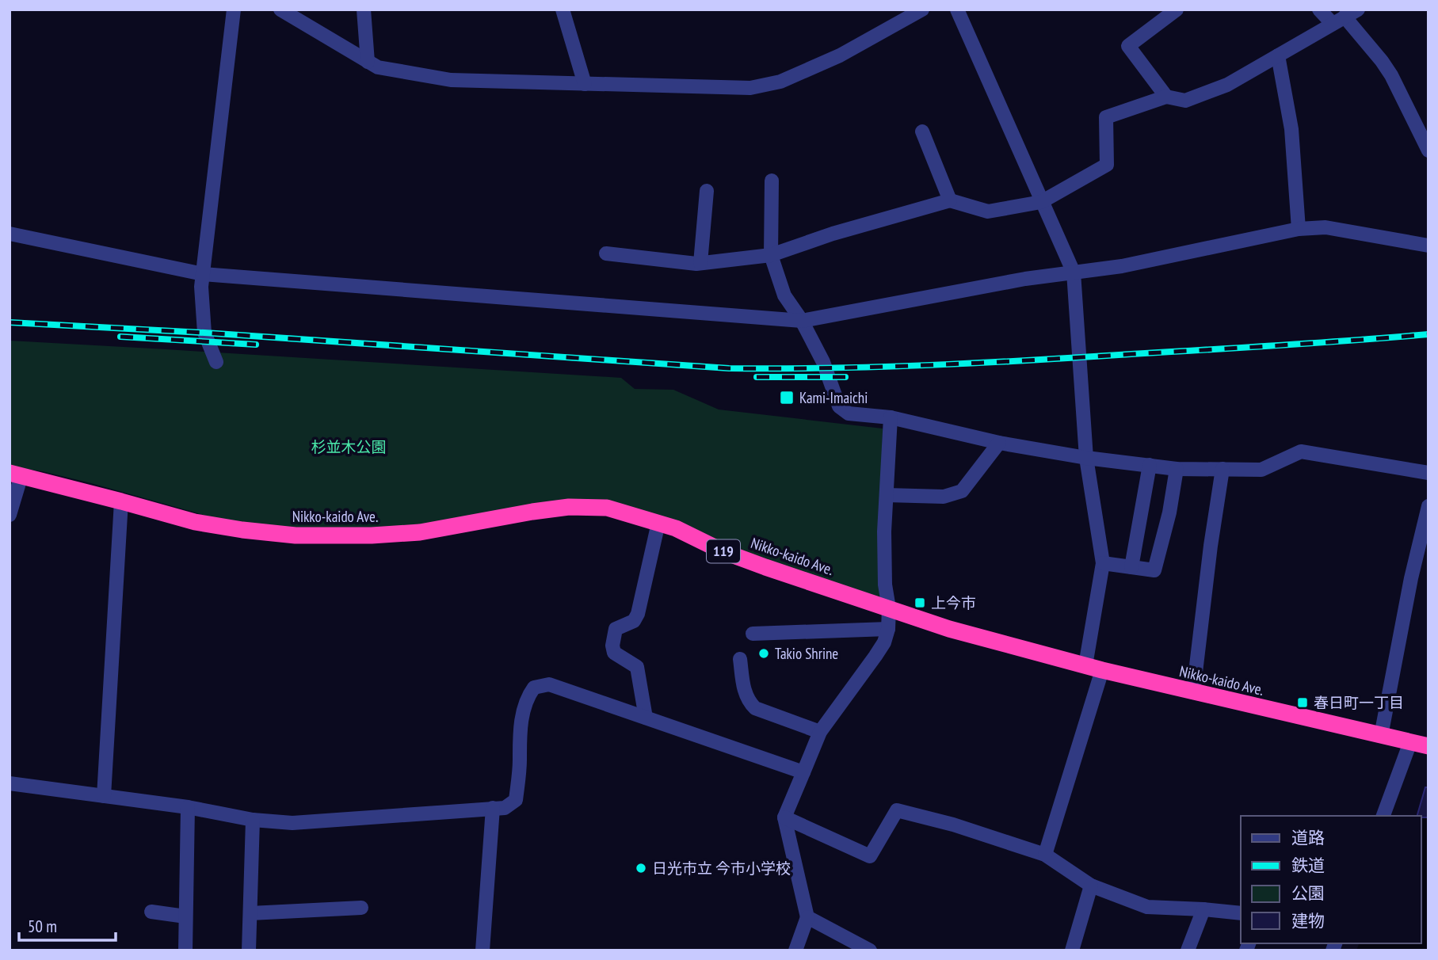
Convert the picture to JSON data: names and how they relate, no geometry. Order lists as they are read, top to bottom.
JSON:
{
  "streets": {
    "highway": ["Nikko-kaido Ave.", "119"]
  },
  "parks": ["杉並木公園"],
  "places": {
    "transit": ["Kami-Imaichi", "上今市", "春日町一丁目"],
    "other": ["Takio Shrine", "日光市立 今市小学校"]
  },
  "legend": [
    "道路",
    "鉄道",
    "公園",
    "建物"
  ],
  "scale_bar": "50 m"
}
